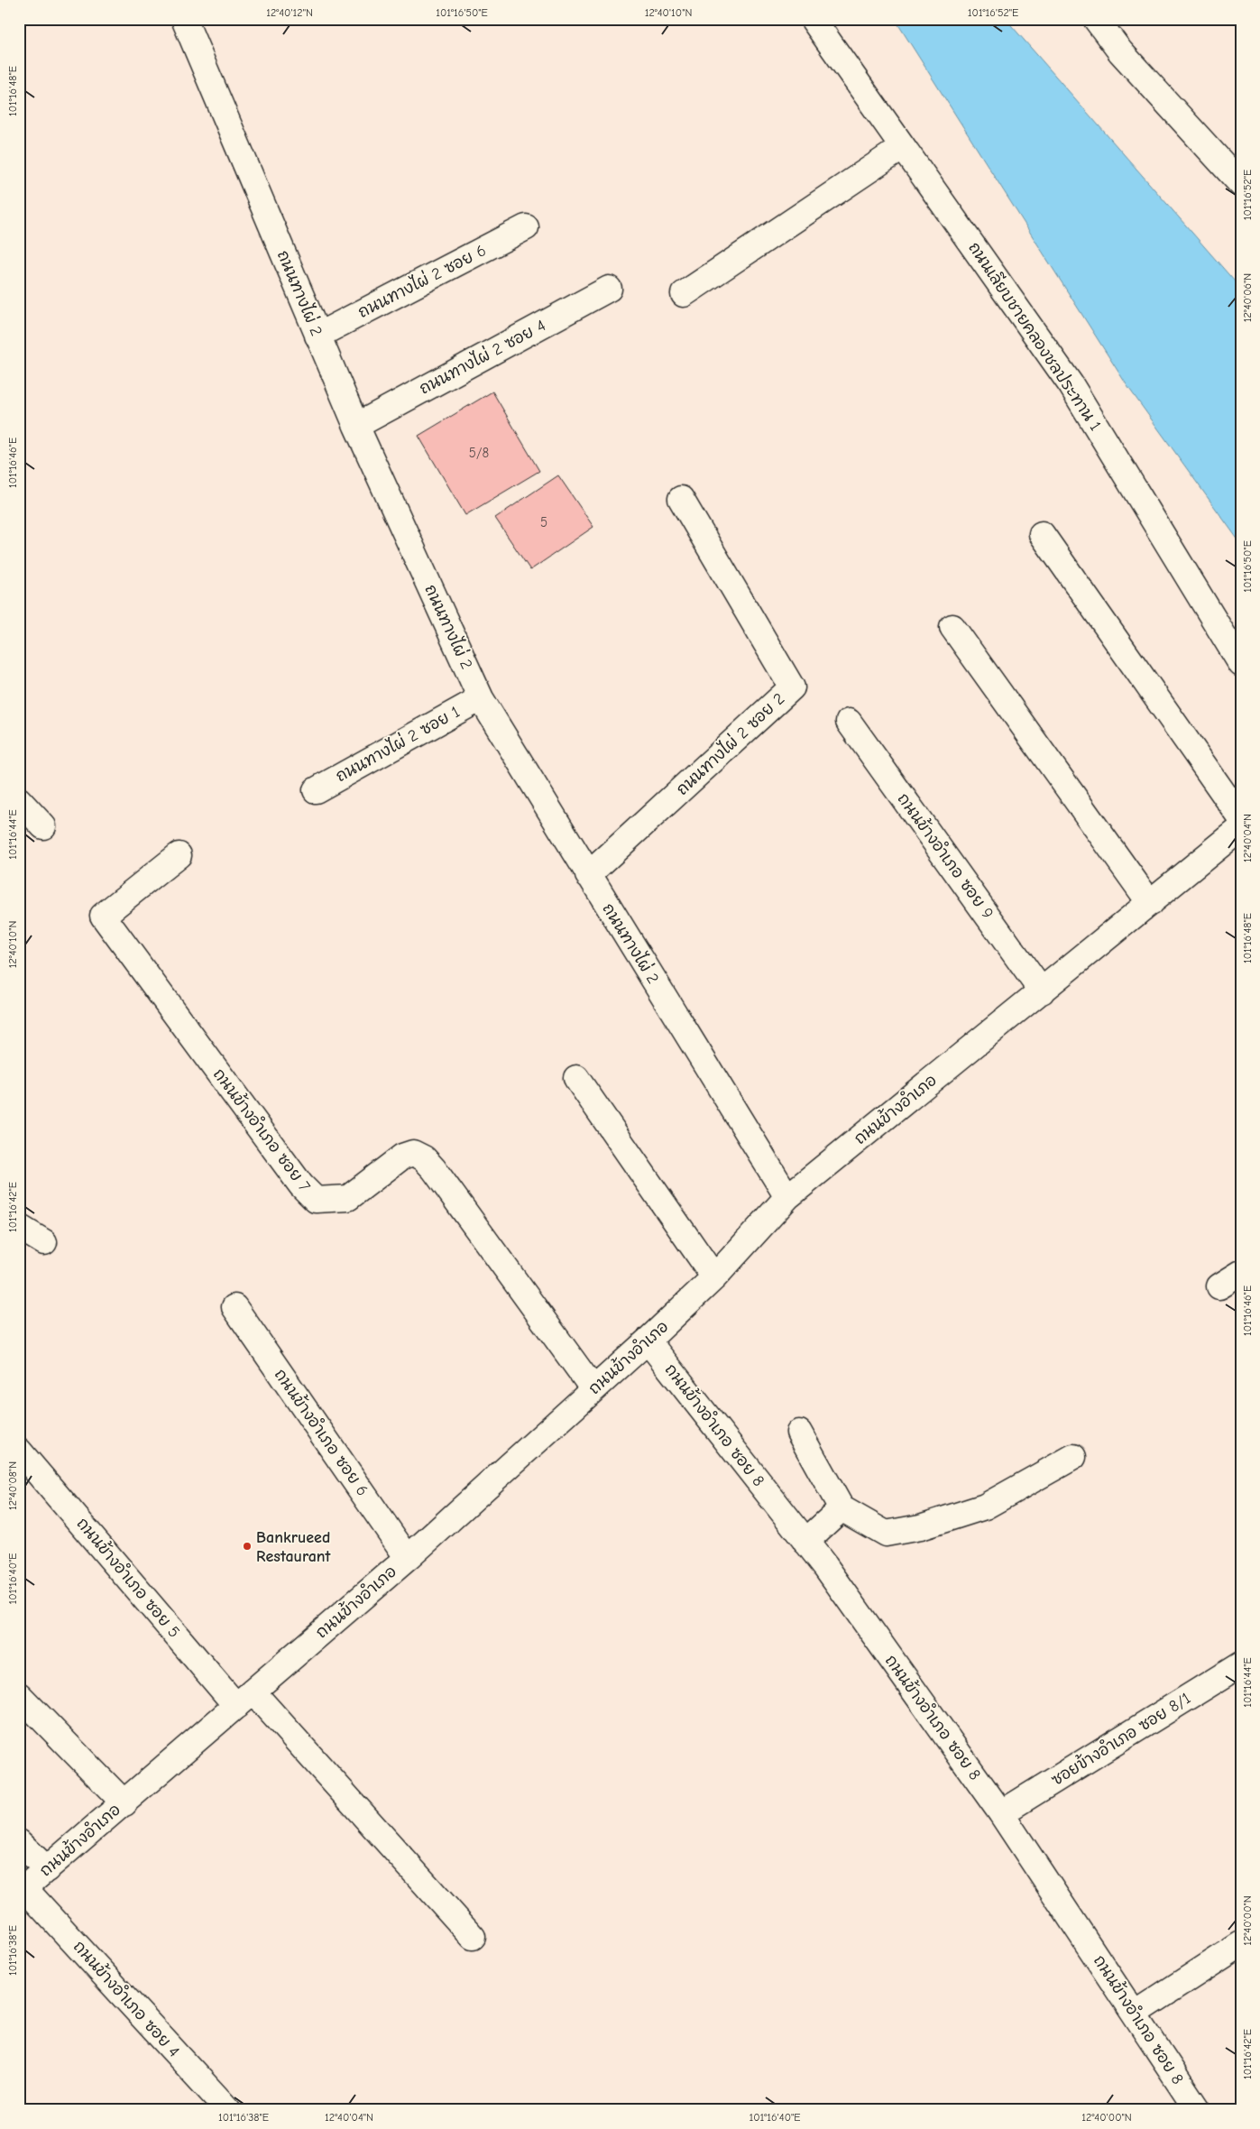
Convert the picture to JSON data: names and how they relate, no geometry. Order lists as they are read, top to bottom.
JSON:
{
  "streets": {
    "street": [
      "ถนนทางไผ่ 2 ซอย 6",
      "ถนนทางไผ่ 2",
      "ถนนเลียบชายคลองชลประทาน 1",
      "ถนนทางไผ่ 2 ซอย 4",
      "ถนนทางไผ่ 2 ซอย 1",
      "ถนนทางไผ่ 2 ซอย 2",
      "ถนนข้างอำเภอ ซอย 9",
      "ถนนข้างอำเภอ",
      "ถนนข้างอำเภอ ซอย 7",
      "ถนนข้างอำเภอ ซอย 8",
      "ถนนข้างอำเภอ ซอย 6",
      "ถนนข้างอำเภอ ซอย 5",
      "ซอยข้างอำเภอ ซอย 8/1",
      "ถนนข้างอำเภอ ซอย 4"
    ]
  },
  "crossings": [
    ["ถนนทางไผ่ 2 ซอย 6", "ถนนทางไผ่ 2"],
    ["ถนนทางไผ่ 2", "ถนนทางไผ่ 2 ซอย 4"],
    ["ถนนทางไผ่ 2", "ถนนทางไผ่ 2 ซอย 1"],
    ["ถนนทางไผ่ 2", "ถนนทางไผ่ 2 ซอย 2"],
    ["ถนนทางไผ่ 2", "ถนนข้างอำเภอ"],
    ["ถนนข้างอำเภอ ซอย 9", "ถนนข้างอำเภอ"],
    ["ถนนข้างอำเภอ", "ถนนข้างอำเภอ ซอย 7"],
    ["ถนนข้างอำเภอ", "ถนนข้างอำเภอ ซอย 8"],
    ["ถนนข้างอำเภอ", "ถนนข้างอำเภอ ซอย 6"],
    ["ถนนข้างอำเภอ", "ถนนข้างอำเภอ ซอย 5"],
    ["ถนนข้างอำเภอ", "ถนนข้างอำเภอ ซอย 4"],
    ["ถนนข้างอำเภอ ซอย 8", "ซอยข้างอำเภอ ซอย 8/1"]
  ],
  "places": ["Bankrueed Restaurant"],
  "house_numbers": ["5/8", "5"],
  "coordinates": [
    "12°40'12\"N",
    "101°16'50\"E",
    "12°40'10\"N",
    "101°16'52\"E",
    "101°16'48\"E",
    "12°40'06\"N",
    "101°16'46\"E",
    "101°16'44\"E",
    "12°40'04\"N",
    "101°16'42\"E",
    "12°40'08\"N",
    "101°16'40\"E",
    "12°40'00\"N",
    "101°16'38\"E"
  ]
}
